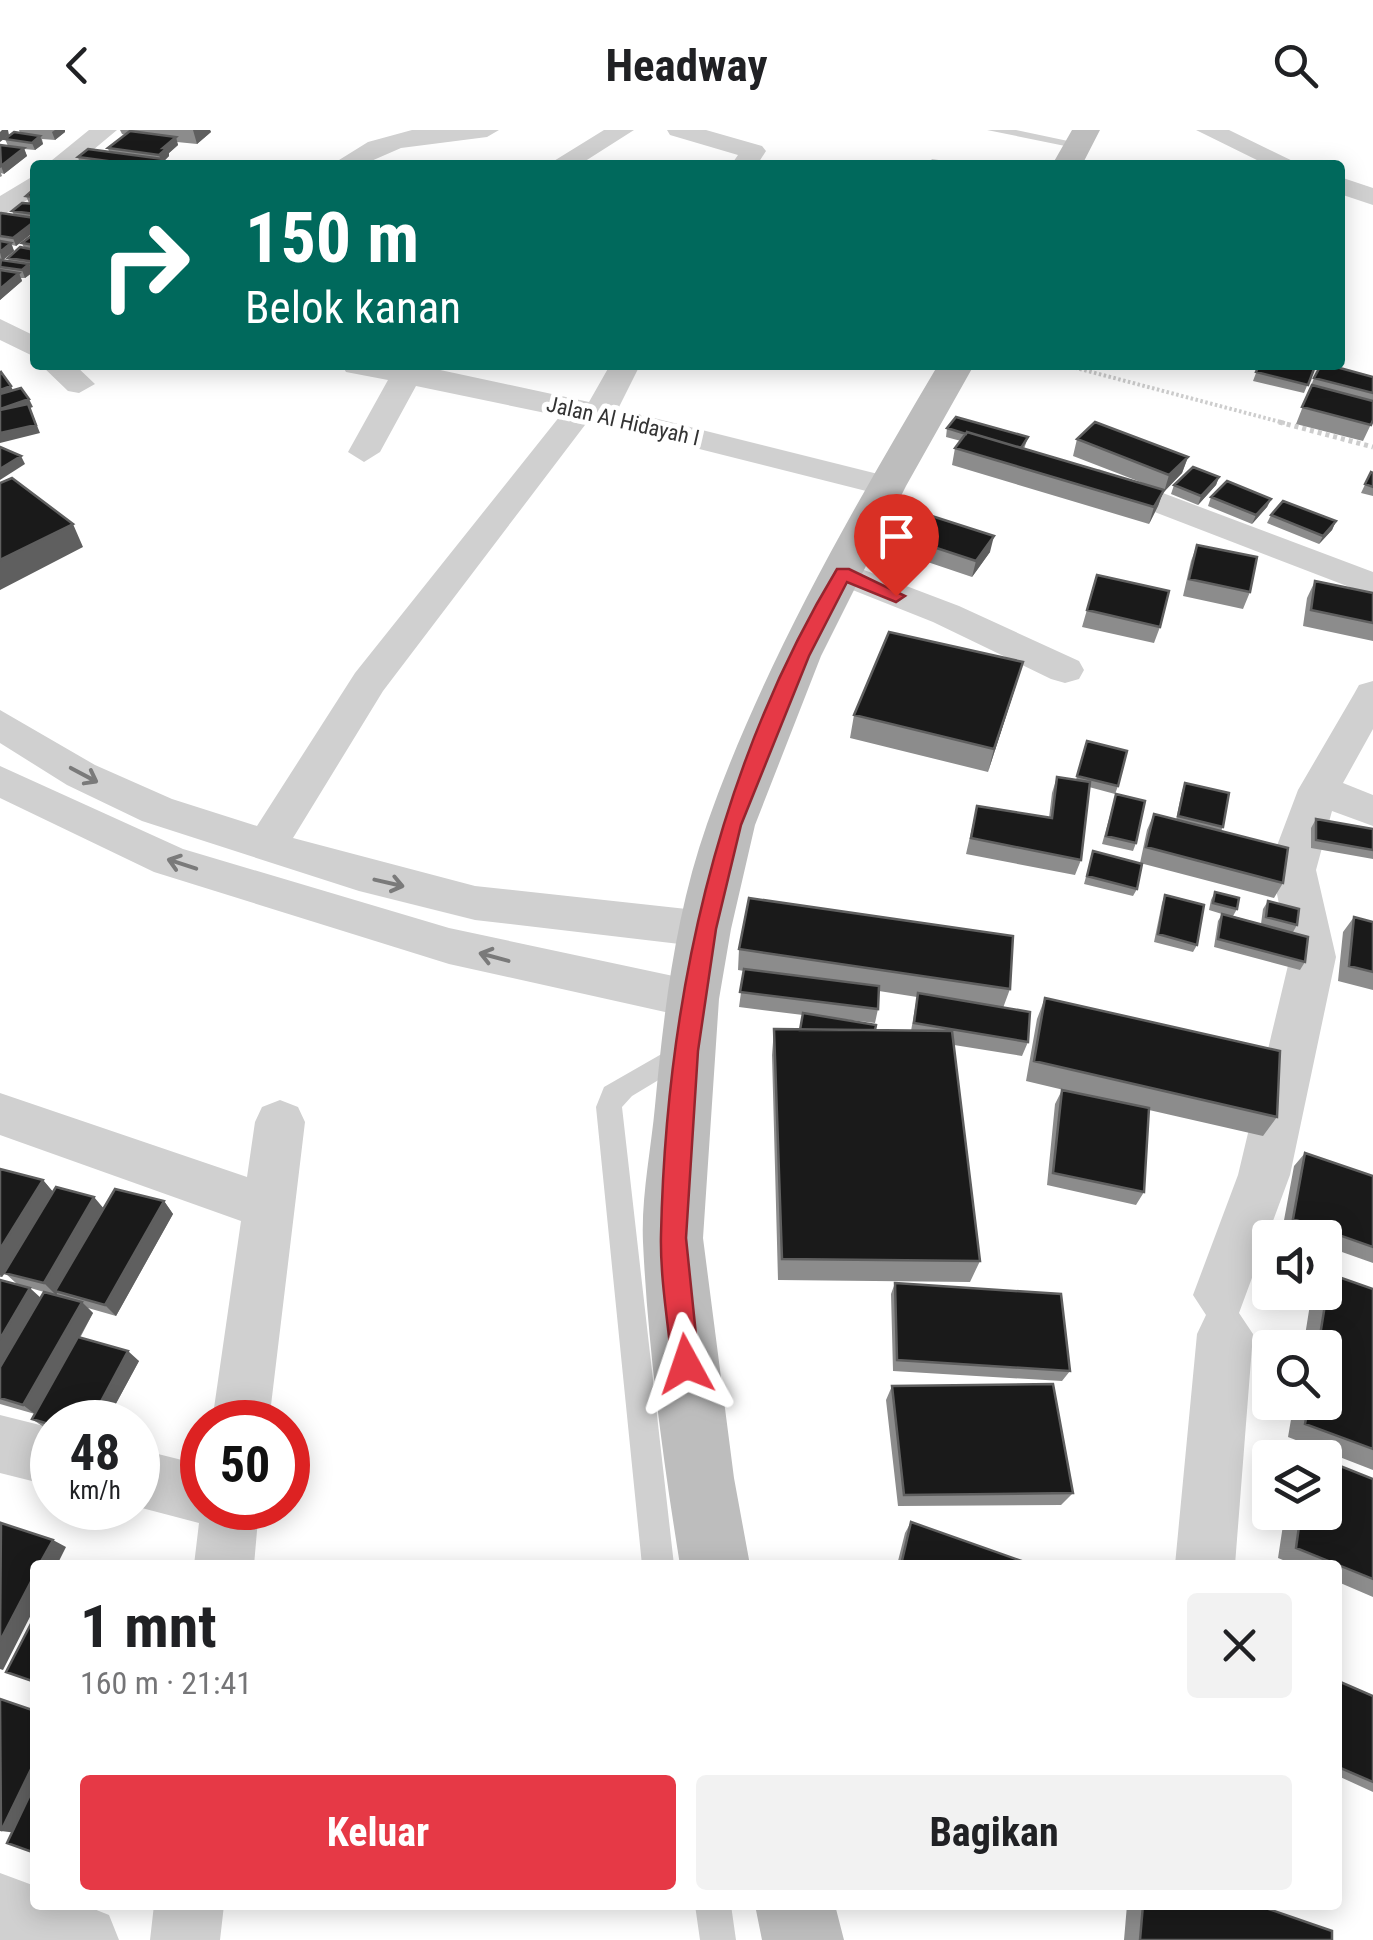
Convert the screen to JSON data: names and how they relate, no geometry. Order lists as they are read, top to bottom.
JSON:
{
  "streets": {
    "street": ["Jalan Al Hidayah I"]
  },
  "page": {
    "header": "Headway",
    "turn": ["150 m", "Belok kanan"],
    "speed": "48 km/h",
    "limit": "50",
    "heading": ["1 mnt", "160 m · 21:41"],
    "buttons": ["Keluar", "Bagikan"]
  }
}
